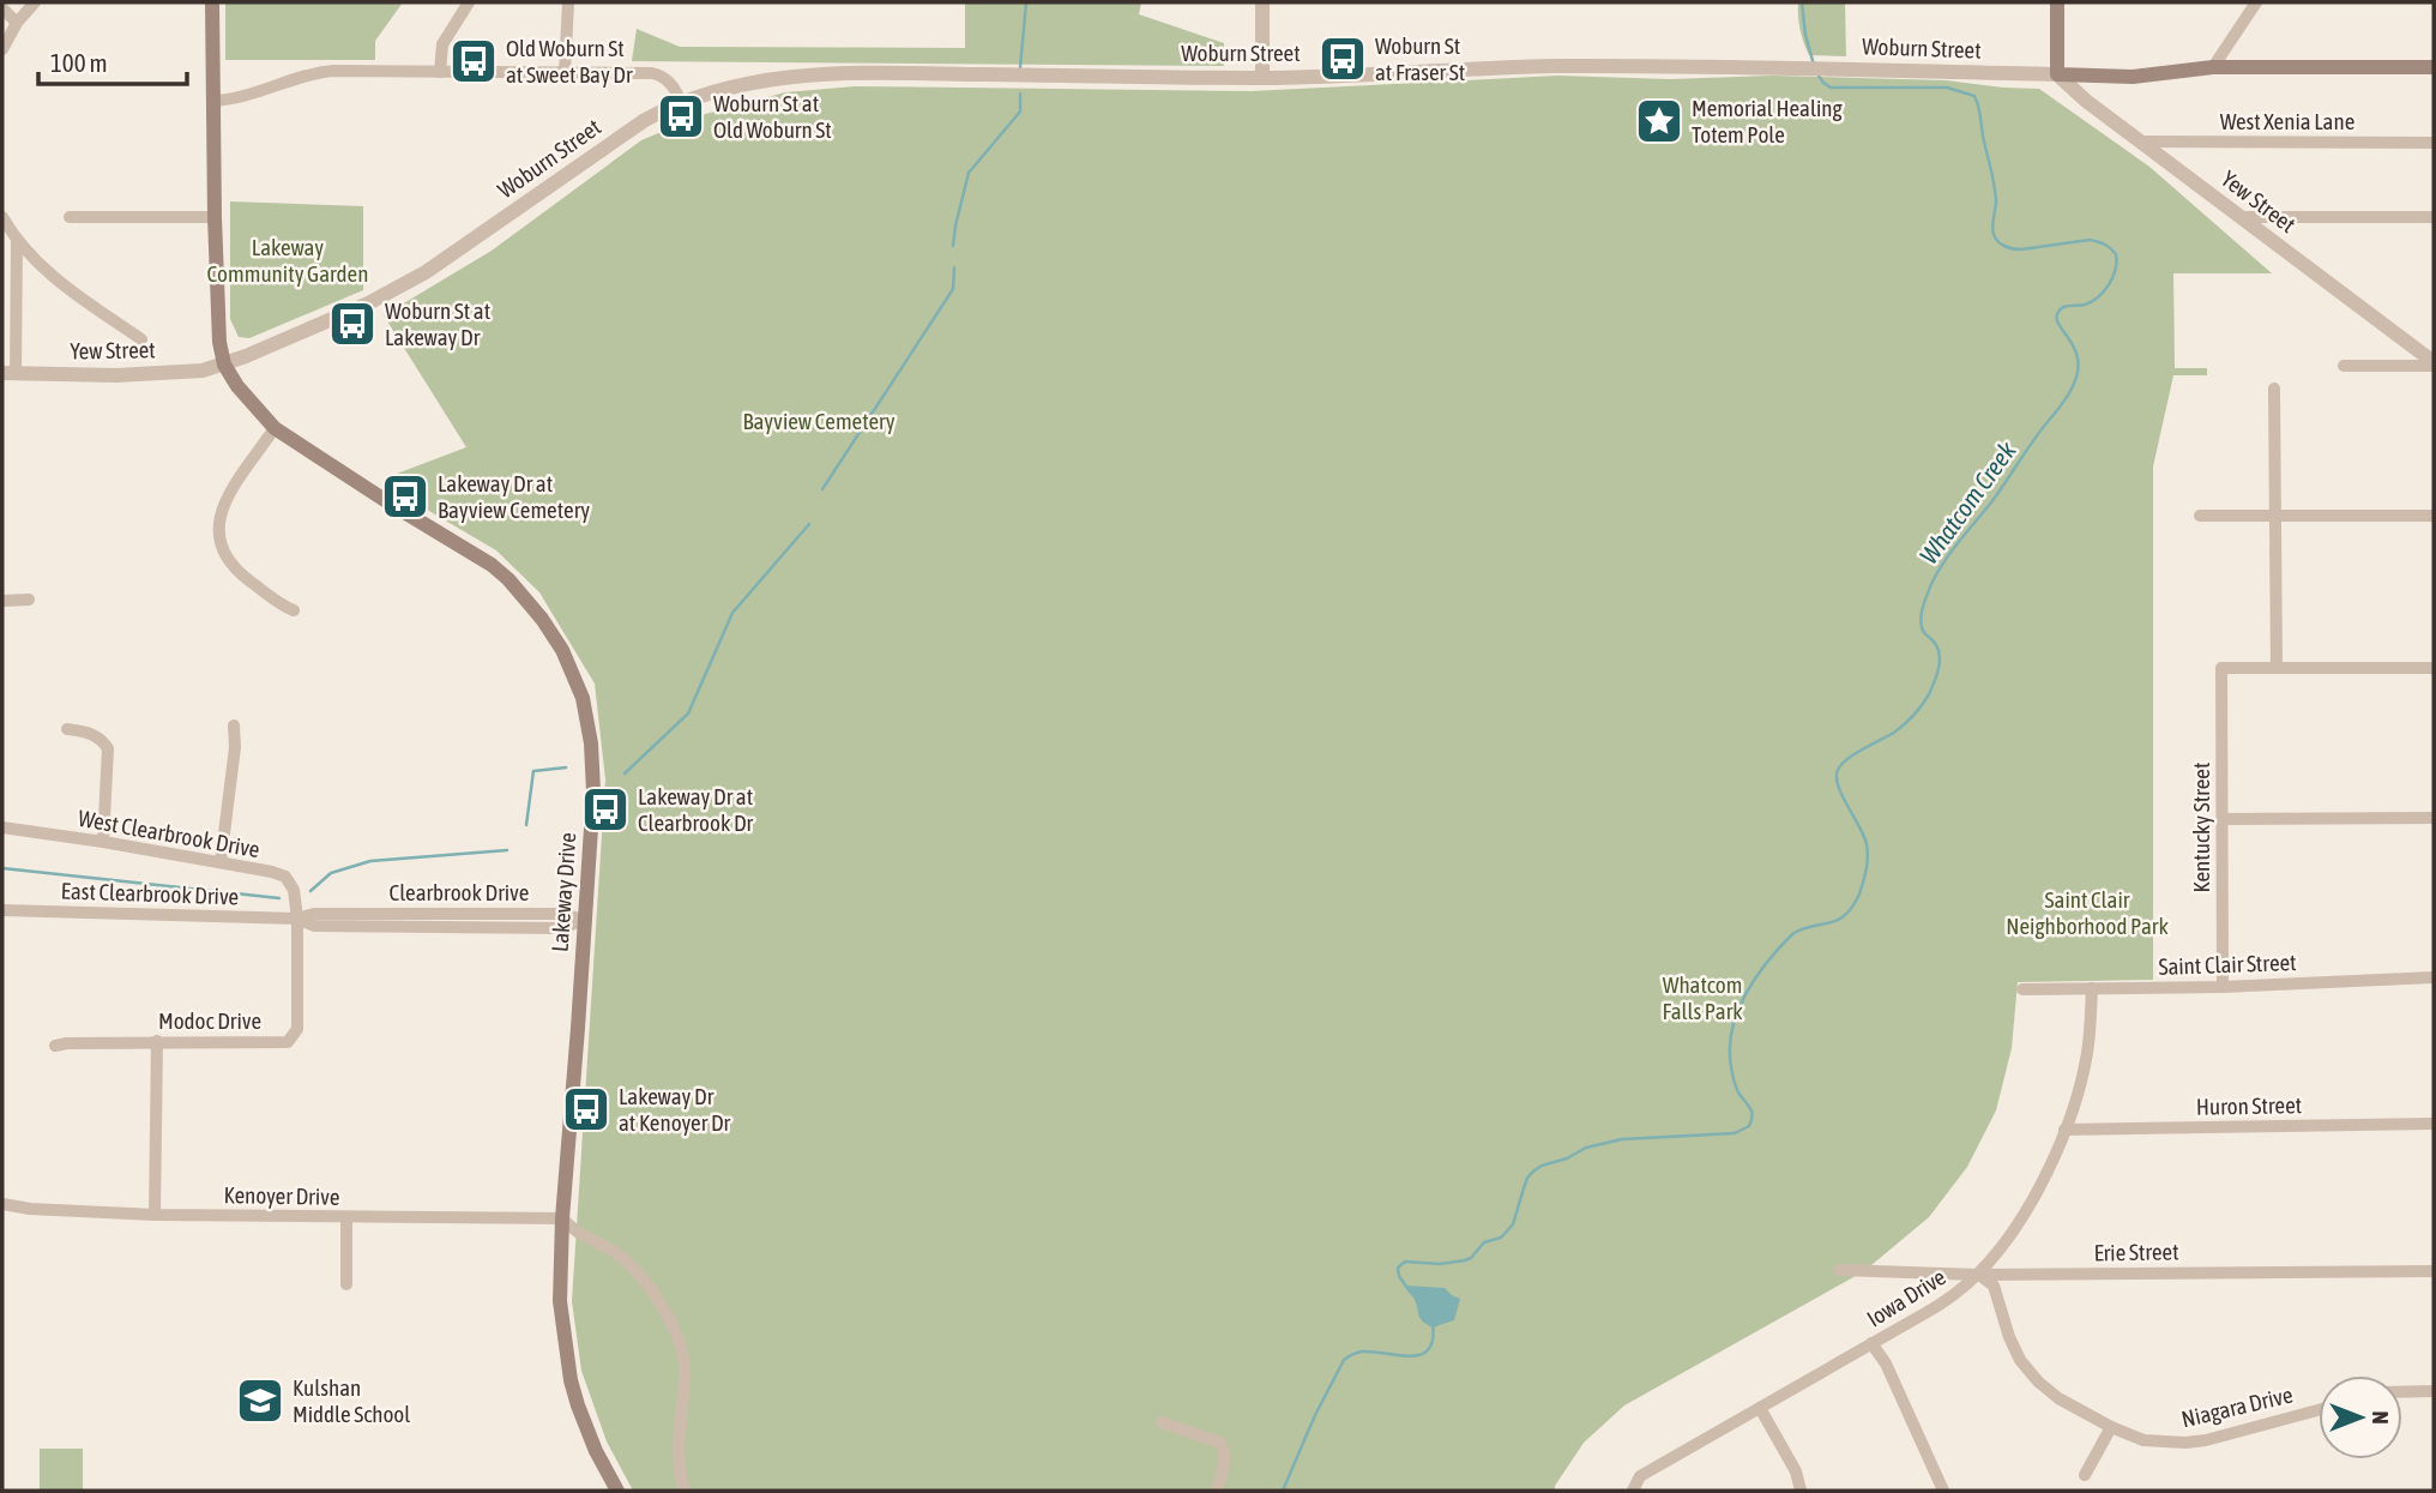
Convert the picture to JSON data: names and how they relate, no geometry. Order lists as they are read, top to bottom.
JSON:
{
  "streets": {
    "main road": ["Woburn Street", "Lakeway Drive"],
    "street": [
      "West Xenia Lane",
      "Yew Street",
      "Kentucky Street",
      "West Clearbrook Drive",
      "Clearbrook Drive",
      "East Clearbrook Drive",
      "Saint Clair Street",
      "Modoc Drive",
      "Huron Street",
      "Kenoyer Drive",
      "Erie Street",
      "Iowa Drive",
      "Niagara Drive"
    ]
  },
  "crossings": [
    ["Woburn Street", "Yew Street"],
    ["Woburn Street", "Lakeway Drive"],
    ["West Xenia Lane", "Yew Street"],
    ["Yew Street", "Lakeway Drive"],
    ["Kentucky Street", "Saint Clair Street"],
    ["West Clearbrook Drive", "Clearbrook Drive"],
    ["West Clearbrook Drive", "East Clearbrook Drive"],
    ["West Clearbrook Drive", "Modoc Drive"],
    ["Clearbrook Drive", "Lakeway Drive"],
    ["Clearbrook Drive", "East Clearbrook Drive"],
    ["Clearbrook Drive", "Modoc Drive"],
    ["Lakeway Drive", "Kenoyer Drive"],
    ["East Clearbrook Drive", "Modoc Drive"],
    ["Saint Clair Street", "Iowa Drive"],
    ["Huron Street", "Iowa Drive"],
    ["Erie Street", "Iowa Drive"],
    ["Erie Street", "Niagara Drive"],
    ["Iowa Drive", "Niagara Drive"]
  ],
  "water": ["Whatcom Creek"],
  "parks": [
    "Lakeway Community Garden",
    "Bayview Cemetery",
    "Saint Clair Neighborhood Park",
    "Whatcom Falls Park"
  ],
  "places": {
    "bus stop": [
      "Woburn St at Fraser St",
      "Old Woburn St at Sweet Bay Dr",
      "Woburn St at Old Woburn St",
      "Woburn St at Lakeway Dr",
      "Lakeway Dr at Bayview Cemetery",
      "Lakeway Dr at Clearbrook Dr",
      "Lakeway Dr at Kenoyer Dr"
    ],
    "place": ["Memorial Healing Totem Pole"],
    "school or university": ["Kulshan Middle School"]
  },
  "scale_bar": "100 m",
  "north": "right"
}
